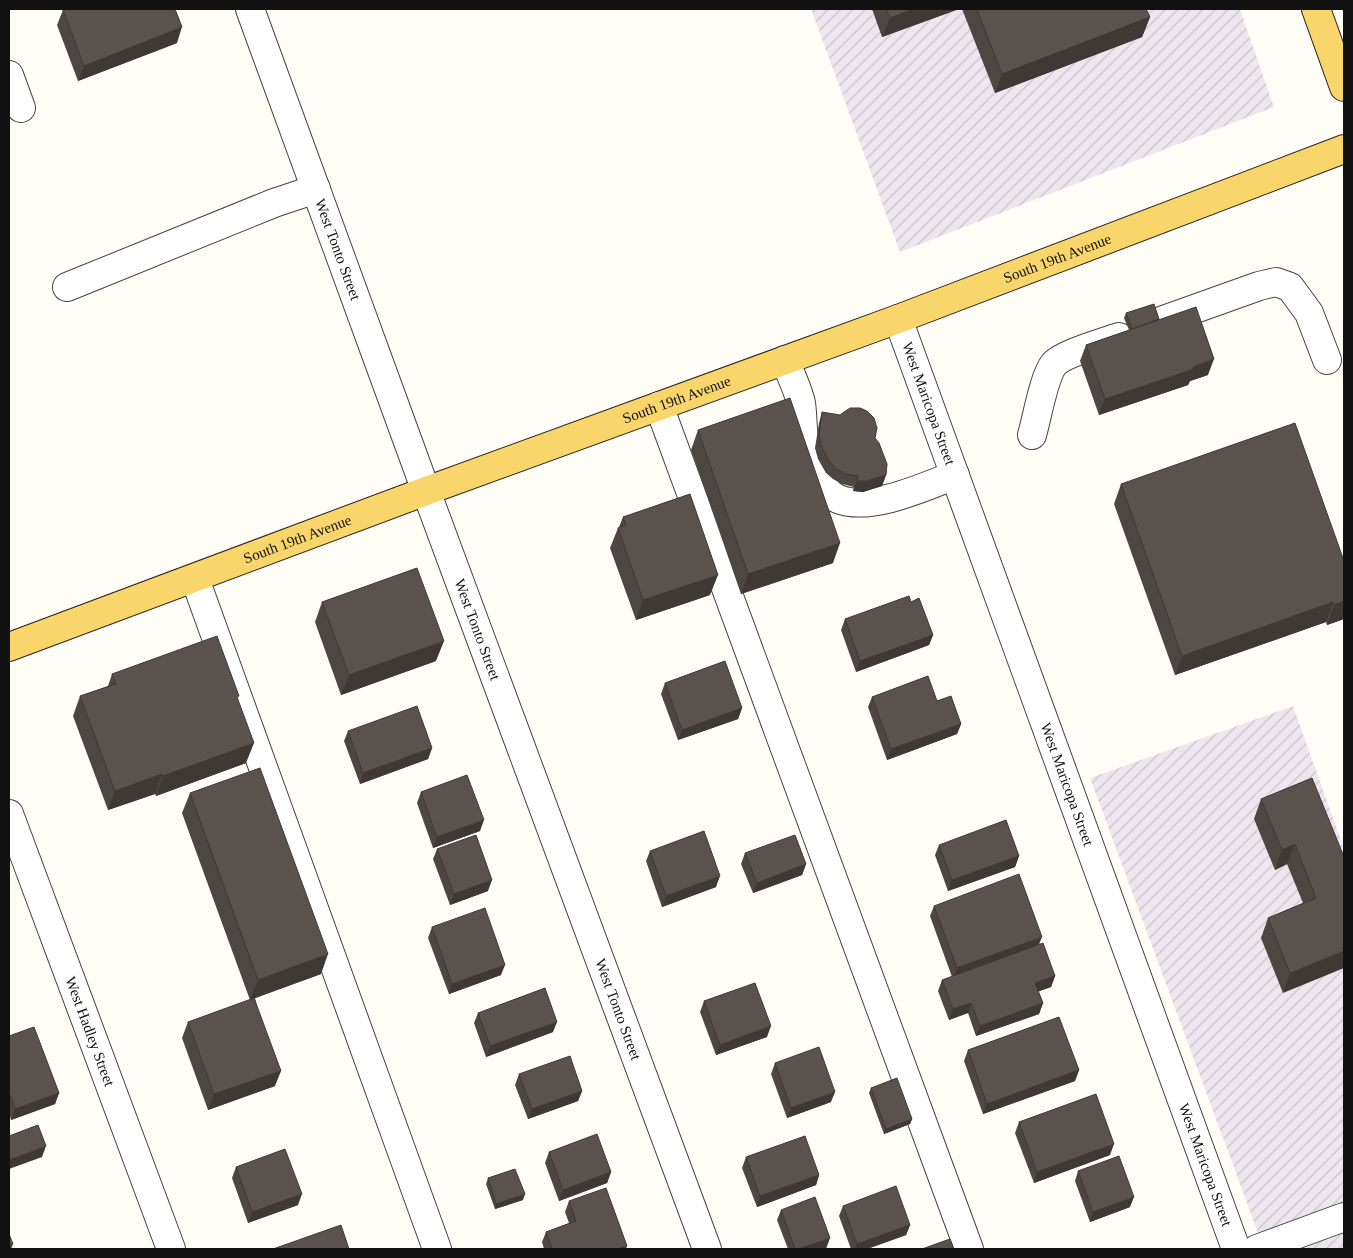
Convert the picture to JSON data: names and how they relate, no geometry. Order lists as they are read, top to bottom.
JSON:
{
  "streets": {
    "main road": ["South 19th Avenue"],
    "street": ["West Tonto Street", "West Maricopa Street", "West Hadley Street"]
  },
  "crossings": [
    ["West Tonto Street", "South 19th Avenue"],
    ["South 19th Avenue", "West Maricopa Street"]
  ]
}
